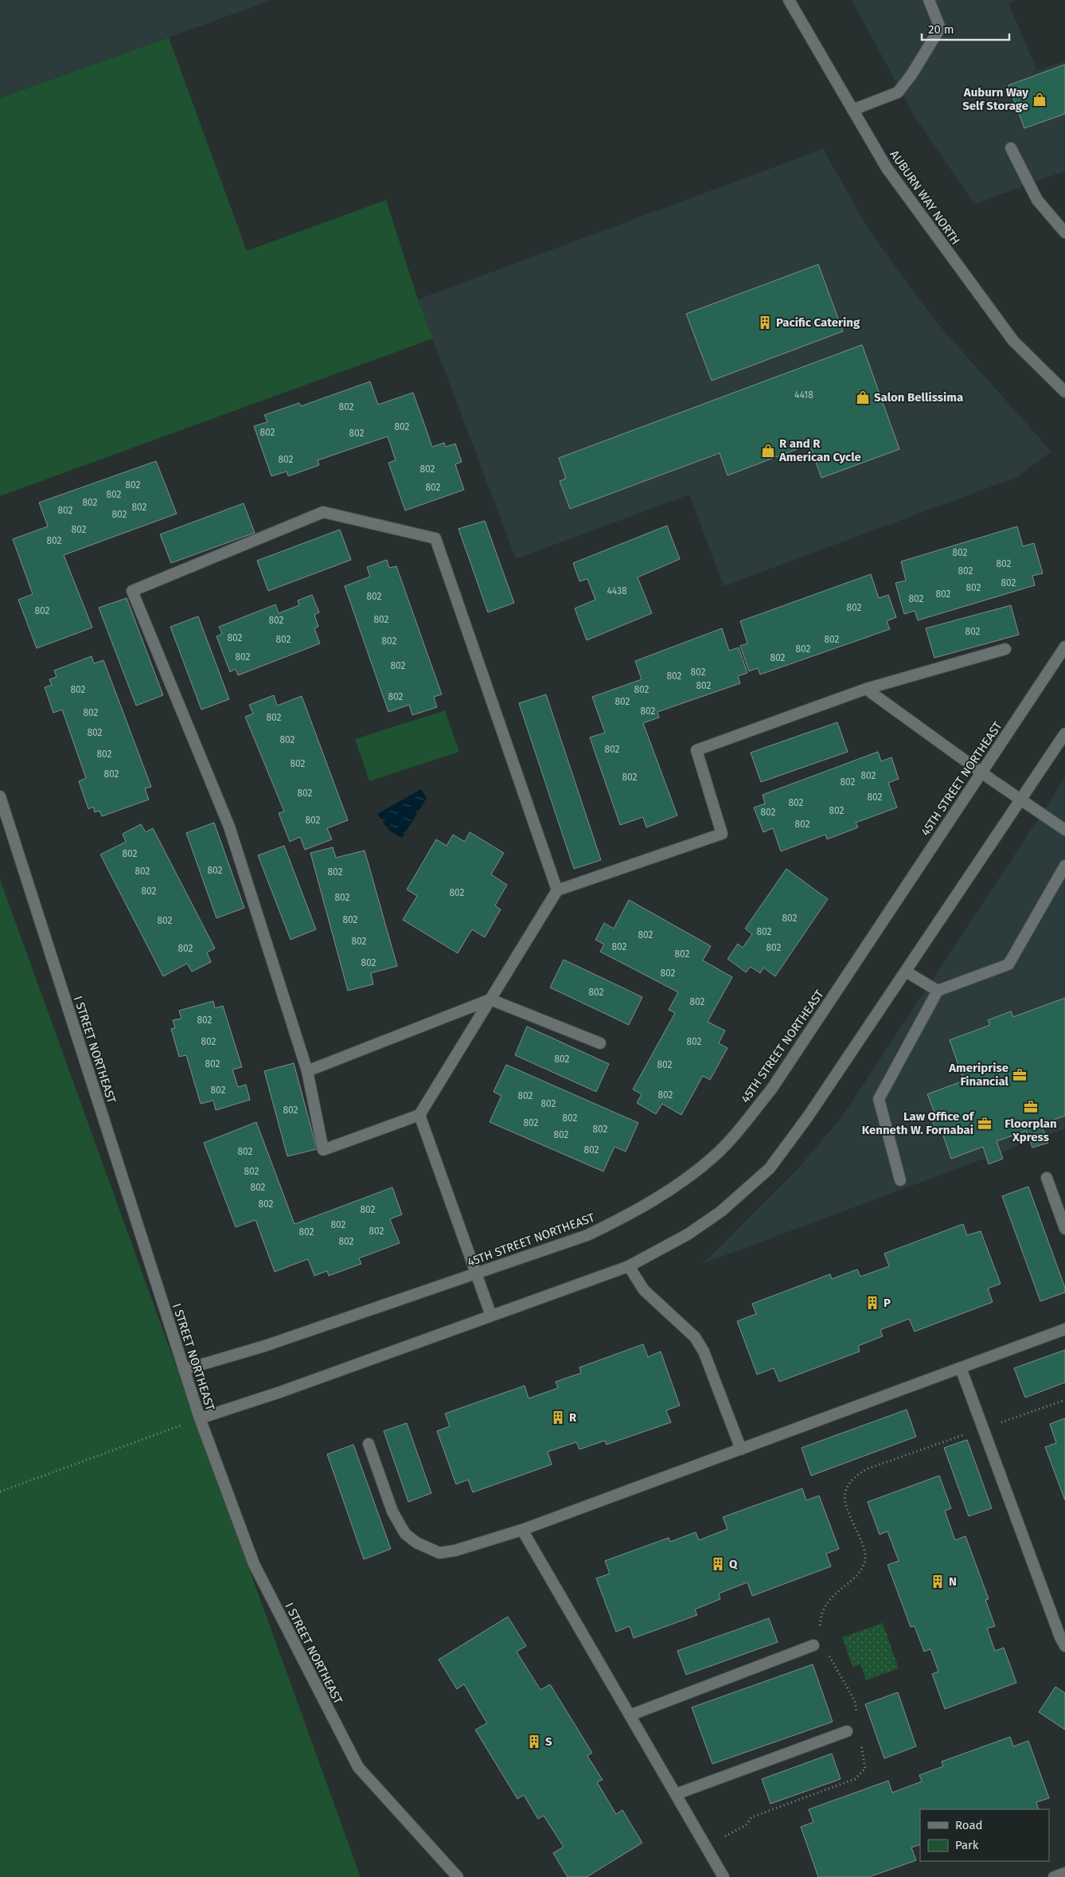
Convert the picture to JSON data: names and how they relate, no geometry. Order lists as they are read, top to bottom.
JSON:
{
  "streets": {
    "street": ["AUBURN WAY NORTH", "45TH STREET NORTHEAST", "I STREET NORTHEAST"]
  },
  "crossings": [
    ["45TH STREET NORTHEAST", "I STREET NORTHEAST"]
  ],
  "places": {
    "shop": ["Auburn Way Self Storage", "Salon Bellissima", "R and R American Cycle"],
    "building": [
      "Pacific Catering",
      "P",
      "R",
      "Q",
      "N",
      "S"
    ],
    "office": ["Ameriprise Financial", "Floorplan Xpress", "Law Office of Kenneth W. Fornabai"]
  },
  "house_numbers": [
    "4418",
    "802",
    "802",
    "802",
    "802",
    "802",
    "802",
    "802",
    "802",
    "802",
    "802",
    "802",
    "802",
    "802",
    "802",
    "802",
    "802",
    "802",
    "802",
    "802",
    "802",
    "4438",
    "802",
    "802",
    "802",
    "802",
    "802",
    "802",
    "802",
    "802",
    "802",
    "802",
    "802",
    "802",
    "802",
    "802",
    "802",
    "802",
    "802",
    "802",
    "802",
    "802",
    "802",
    "802",
    "802",
    "802",
    "802",
    "802",
    "802",
    "802",
    "802",
    "802",
    "802",
    "802",
    "802",
    "802",
    "802",
    "802",
    "802",
    "802",
    "802",
    "802",
    "802",
    "802",
    "802",
    "802",
    "802",
    "802",
    "802",
    "802",
    "802",
    "802",
    "802",
    "802",
    "802",
    "802",
    "802",
    "802",
    "802",
    "802",
    "802",
    "802",
    "802",
    "802",
    "802",
    "802",
    "802",
    "802",
    "802",
    "802",
    "802",
    "802",
    "802",
    "802",
    "802",
    "802",
    "802",
    "802",
    "802",
    "802",
    "802",
    "802",
    "802",
    "802",
    "802",
    "802",
    "802",
    "802",
    "802",
    "802"
  ],
  "legend": ["Road", "Park"],
  "scale_bar": "20 m"
}
